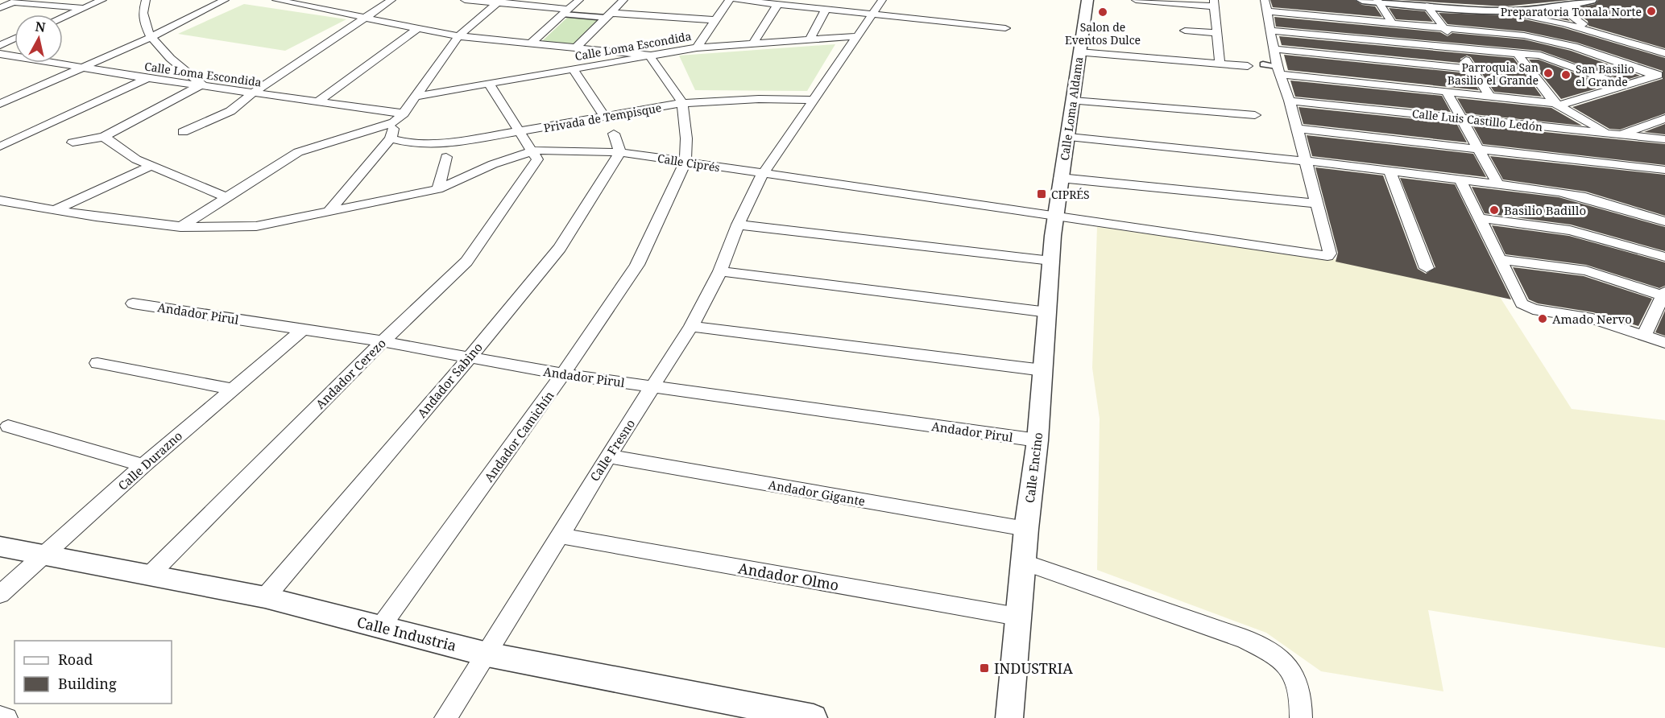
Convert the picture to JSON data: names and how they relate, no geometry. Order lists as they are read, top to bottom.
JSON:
{
  "streets": {
    "street": [
      "Calle Loma Escondida",
      "Calle Loma Aldama",
      "Privada de Tempisque",
      "Calle Luis Castillo Ledón",
      "Calle Ciprés",
      "Andador Pirul",
      "Andador Cerezo",
      "Andador Sabino",
      "Andador Camichín",
      "Calle Fresno",
      "Calle Durazno",
      "Calle Encino",
      "Andador Gigante",
      "Andador Olmo",
      "Calle Industria"
    ]
  },
  "crossings": [
    ["Calle Loma Escondida", "Calle Fresno"],
    ["Calle Loma Aldama", "Calle Ciprés"],
    ["Calle Loma Aldama", "Calle Encino"],
    ["Privada de Tempisque", "Calle Fresno"],
    ["Calle Ciprés", "Andador Cerezo"],
    ["Calle Ciprés", "Andador Sabino"],
    ["Calle Ciprés", "Andador Camichín"],
    ["Calle Ciprés", "Calle Fresno"],
    ["Calle Ciprés", "Calle Encino"],
    ["Andador Pirul", "Andador Cerezo"],
    ["Andador Pirul", "Andador Sabino"],
    ["Andador Pirul", "Andador Camichín"],
    ["Andador Pirul", "Calle Fresno"],
    ["Andador Pirul", "Calle Durazno"],
    ["Andador Pirul", "Calle Encino"],
    ["Andador Cerezo", "Calle Industria"],
    ["Andador Sabino", "Calle Industria"],
    ["Andador Camichín", "Calle Industria"],
    ["Calle Fresno", "Andador Gigante"],
    ["Calle Fresno", "Andador Olmo"],
    ["Calle Fresno", "Calle Industria"],
    ["Calle Durazno", "Calle Industria"],
    ["Calle Encino", "Andador Gigante"],
    ["Calle Encino", "Andador Olmo"]
  ],
  "places": {
    "other": [
      "Preparatoria Tonala Norte",
      "Salon de Eventos Dulce",
      "Parroquia San Basilio el Grande",
      "San Basilio el Grande",
      "Basilio Badillo",
      "Amado Nervo"
    ],
    "transit": ["CIPRÉS", "INDUSTRIA"]
  },
  "legend": ["Road", "Building"],
  "north": "top"
}
